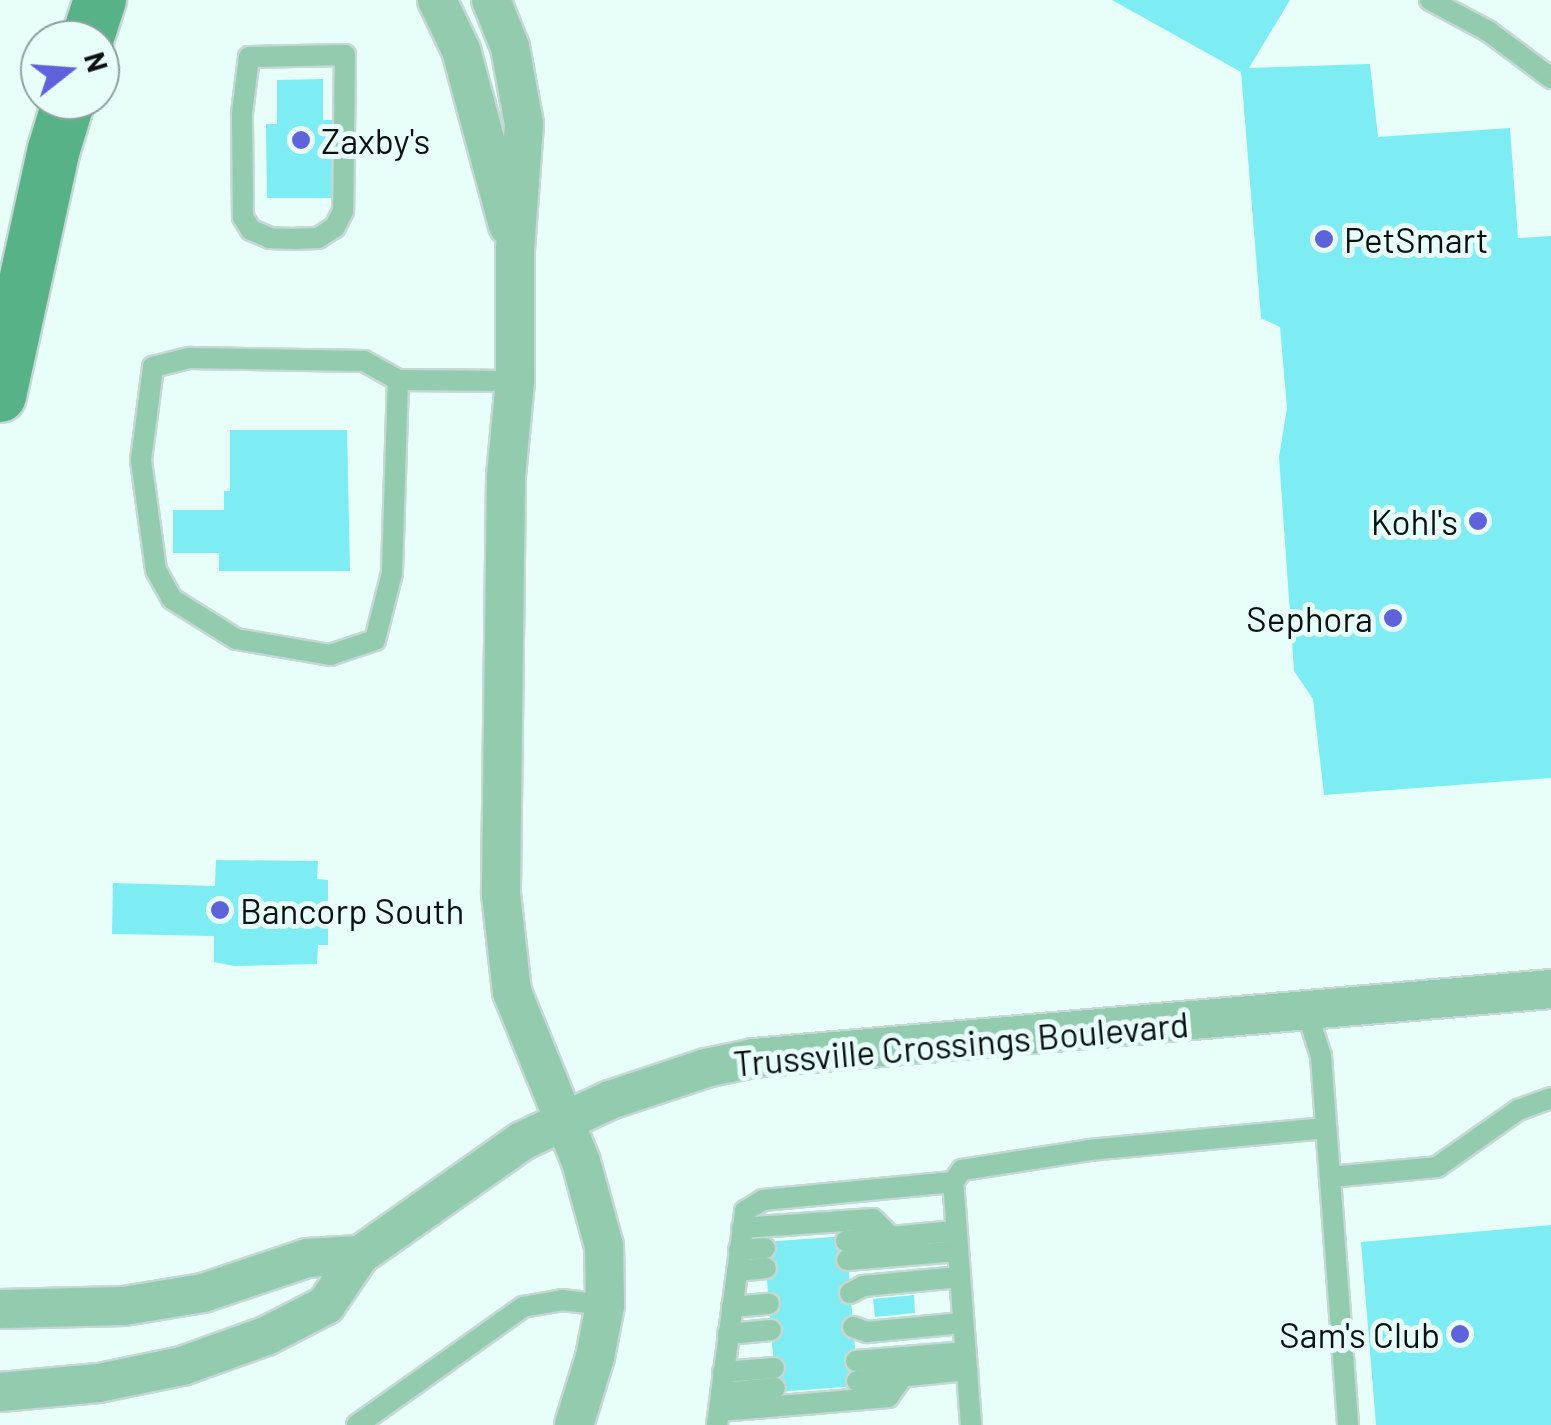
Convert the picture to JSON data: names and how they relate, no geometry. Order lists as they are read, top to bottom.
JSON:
{
  "streets": {
    "street": ["Trussville Crossings Boulevard"]
  },
  "places": [
    "Zaxby's",
    "PetSmart",
    "Kohl's",
    "Sephora",
    "Bancorp South",
    "Sam's Club"
  ],
  "north": "right"
}
